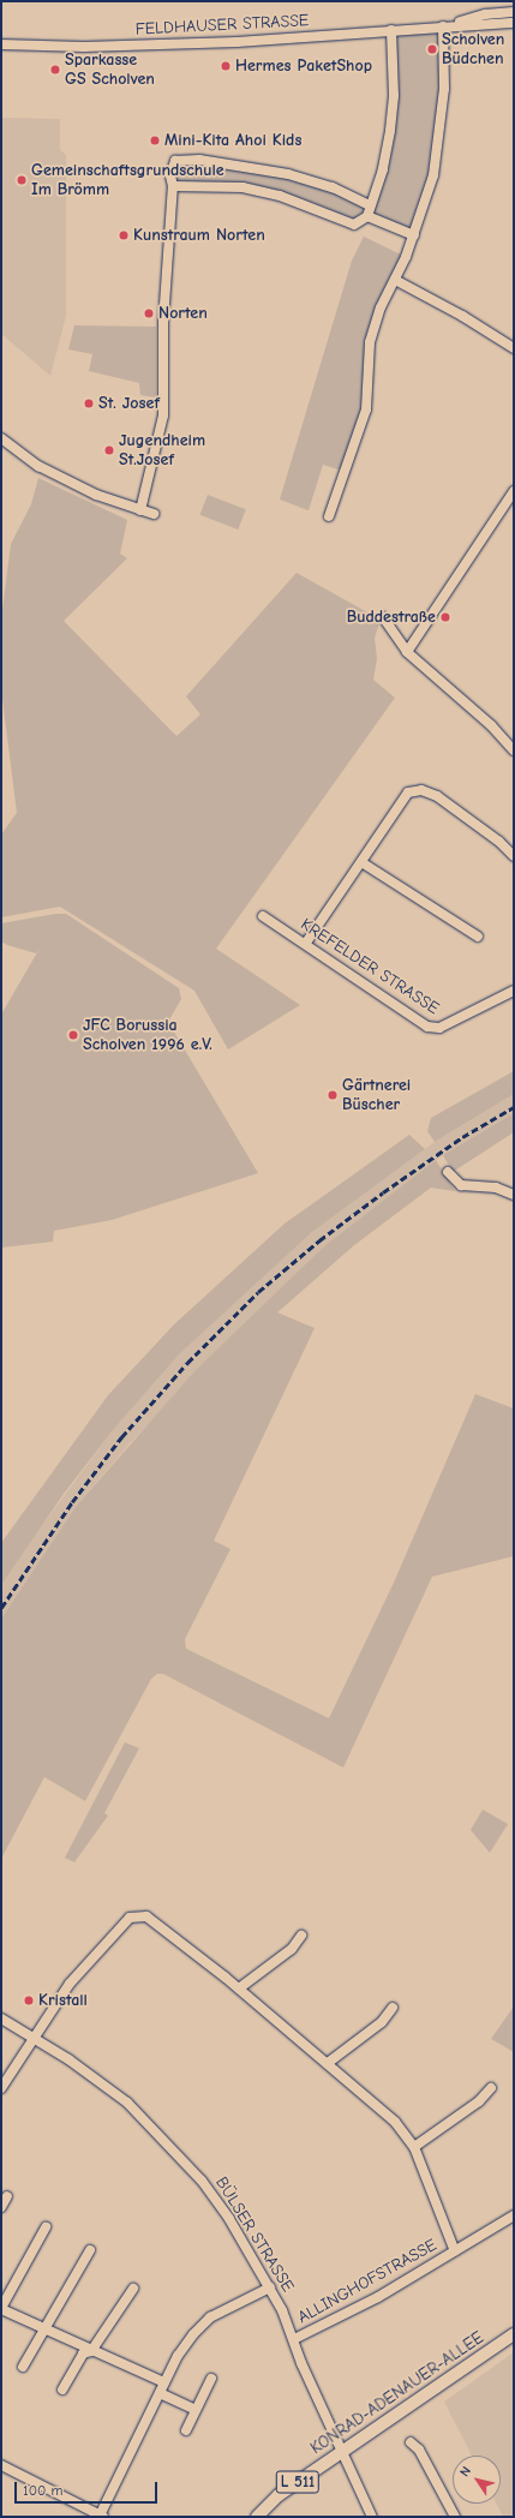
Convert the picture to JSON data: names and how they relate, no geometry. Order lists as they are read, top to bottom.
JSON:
{
  "streets": {
    "main road": ["KONRAD-ADENAUER-ALLEE", "L 511"],
    "street": [
      "FELDHAUSER STRASSE",
      "KREFELDER STRASSE",
      "BÜLSER STRASSE",
      "ALLINGHOFSTRASSE"
    ]
  },
  "crossings": [
    ["BÜLSER STRASSE", "ALLINGHOFSTRASSE"],
    ["BÜLSER STRASSE", "KONRAD-ADENAUER-ALLEE"]
  ],
  "places": [
    "Scholven Büdchen",
    "Hermes PaketShop",
    "Sparkasse GS Scholven",
    "Mini-Kita Ahoi Kids",
    "Gemeinschaftsgrundschule Im Brömm",
    "Kunstraum Norten",
    "Norten",
    "St. Josef",
    "Jugendheim St.Josef",
    "Buddestraße",
    "JFC Borussia Scholven 1996 e.V.",
    "Gärtnerei Büscher",
    "Kristall"
  ],
  "scale_bar": "100 m",
  "north": "top left"
}
